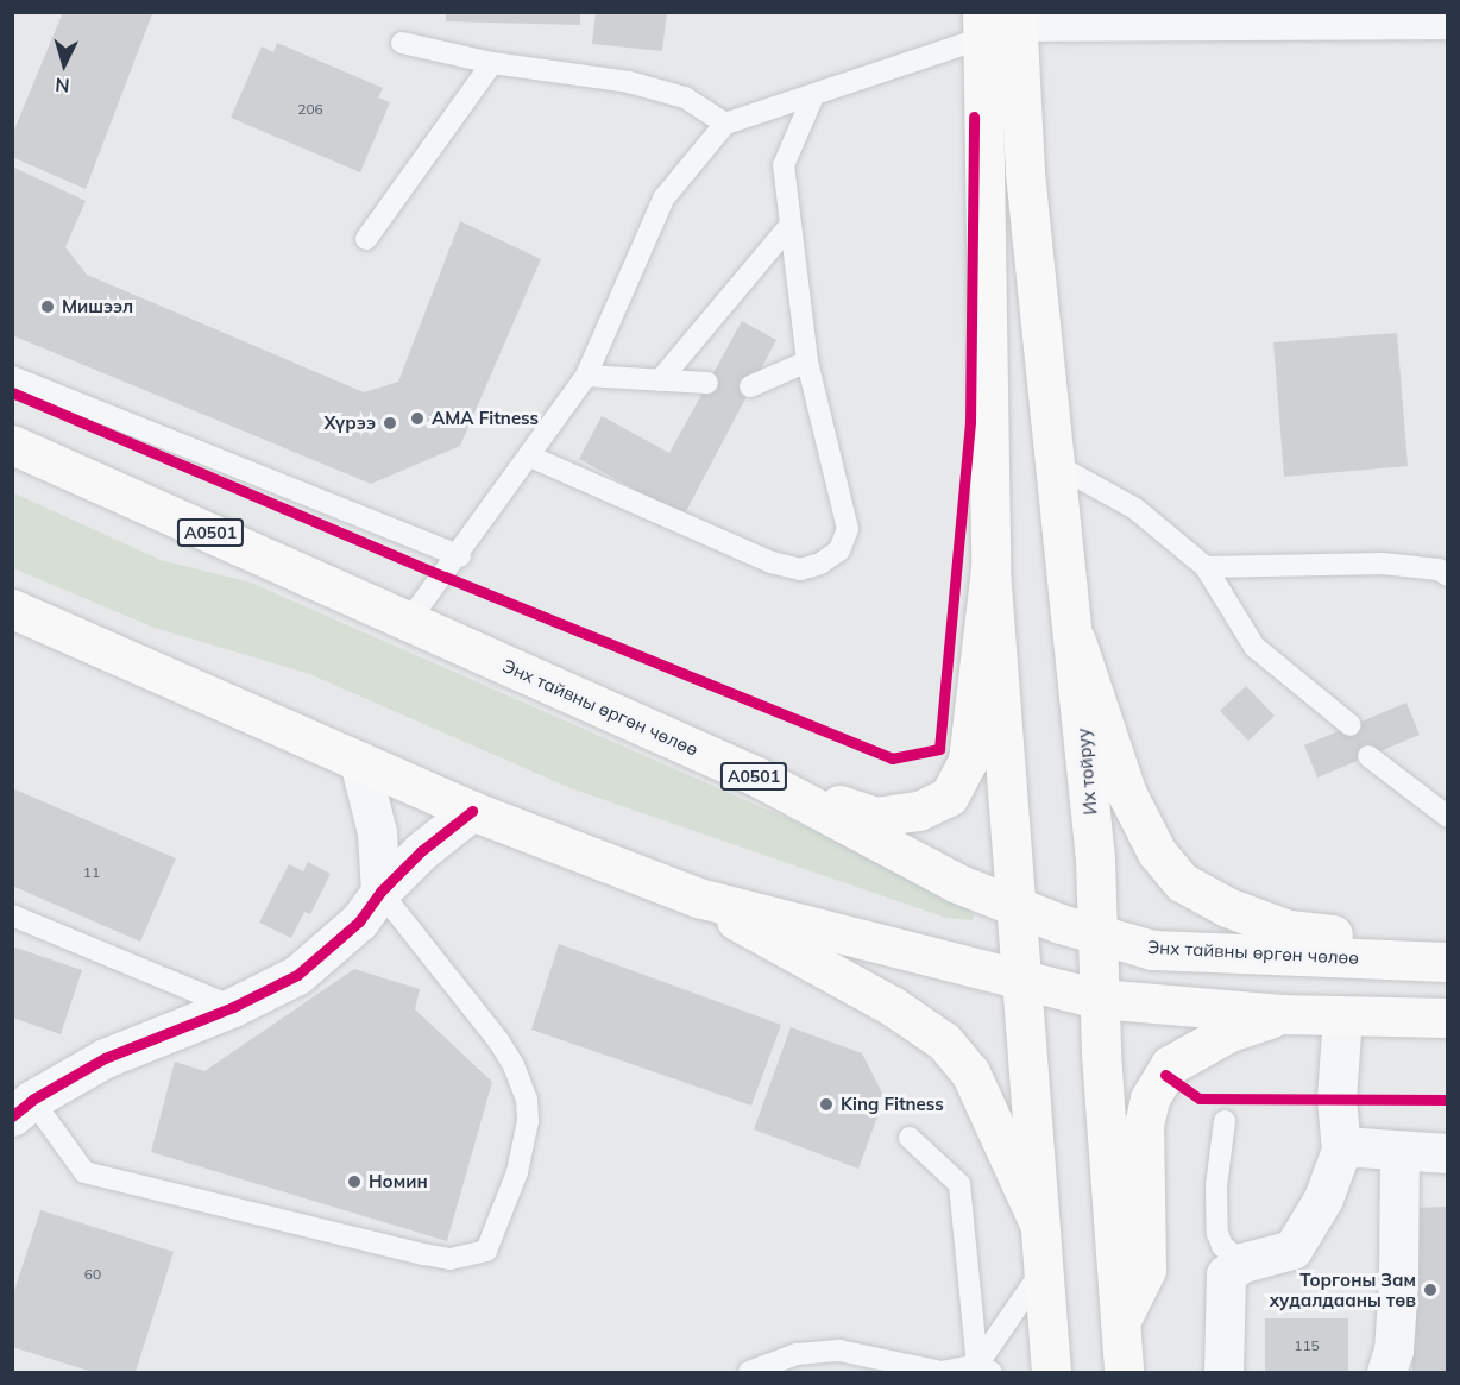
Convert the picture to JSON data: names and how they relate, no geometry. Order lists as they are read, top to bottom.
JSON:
{
  "streets": {
    "main road": ["A0501", "Энх тайвны өргөн чөлөө", "Их тойруу"]
  },
  "crossings": [
    ["Энх тайвны өргөн чөлөө", "Их тойруу"]
  ],
  "places": [
    "Мишээл",
    "AMA Fitness",
    "Хүрээ",
    "King Fitness",
    "Номин",
    "Торгоны Зам худалдааны төв"
  ],
  "house_numbers": [
    "206",
    "11",
    "60",
    "115"
  ],
  "north": "bottom"
}
